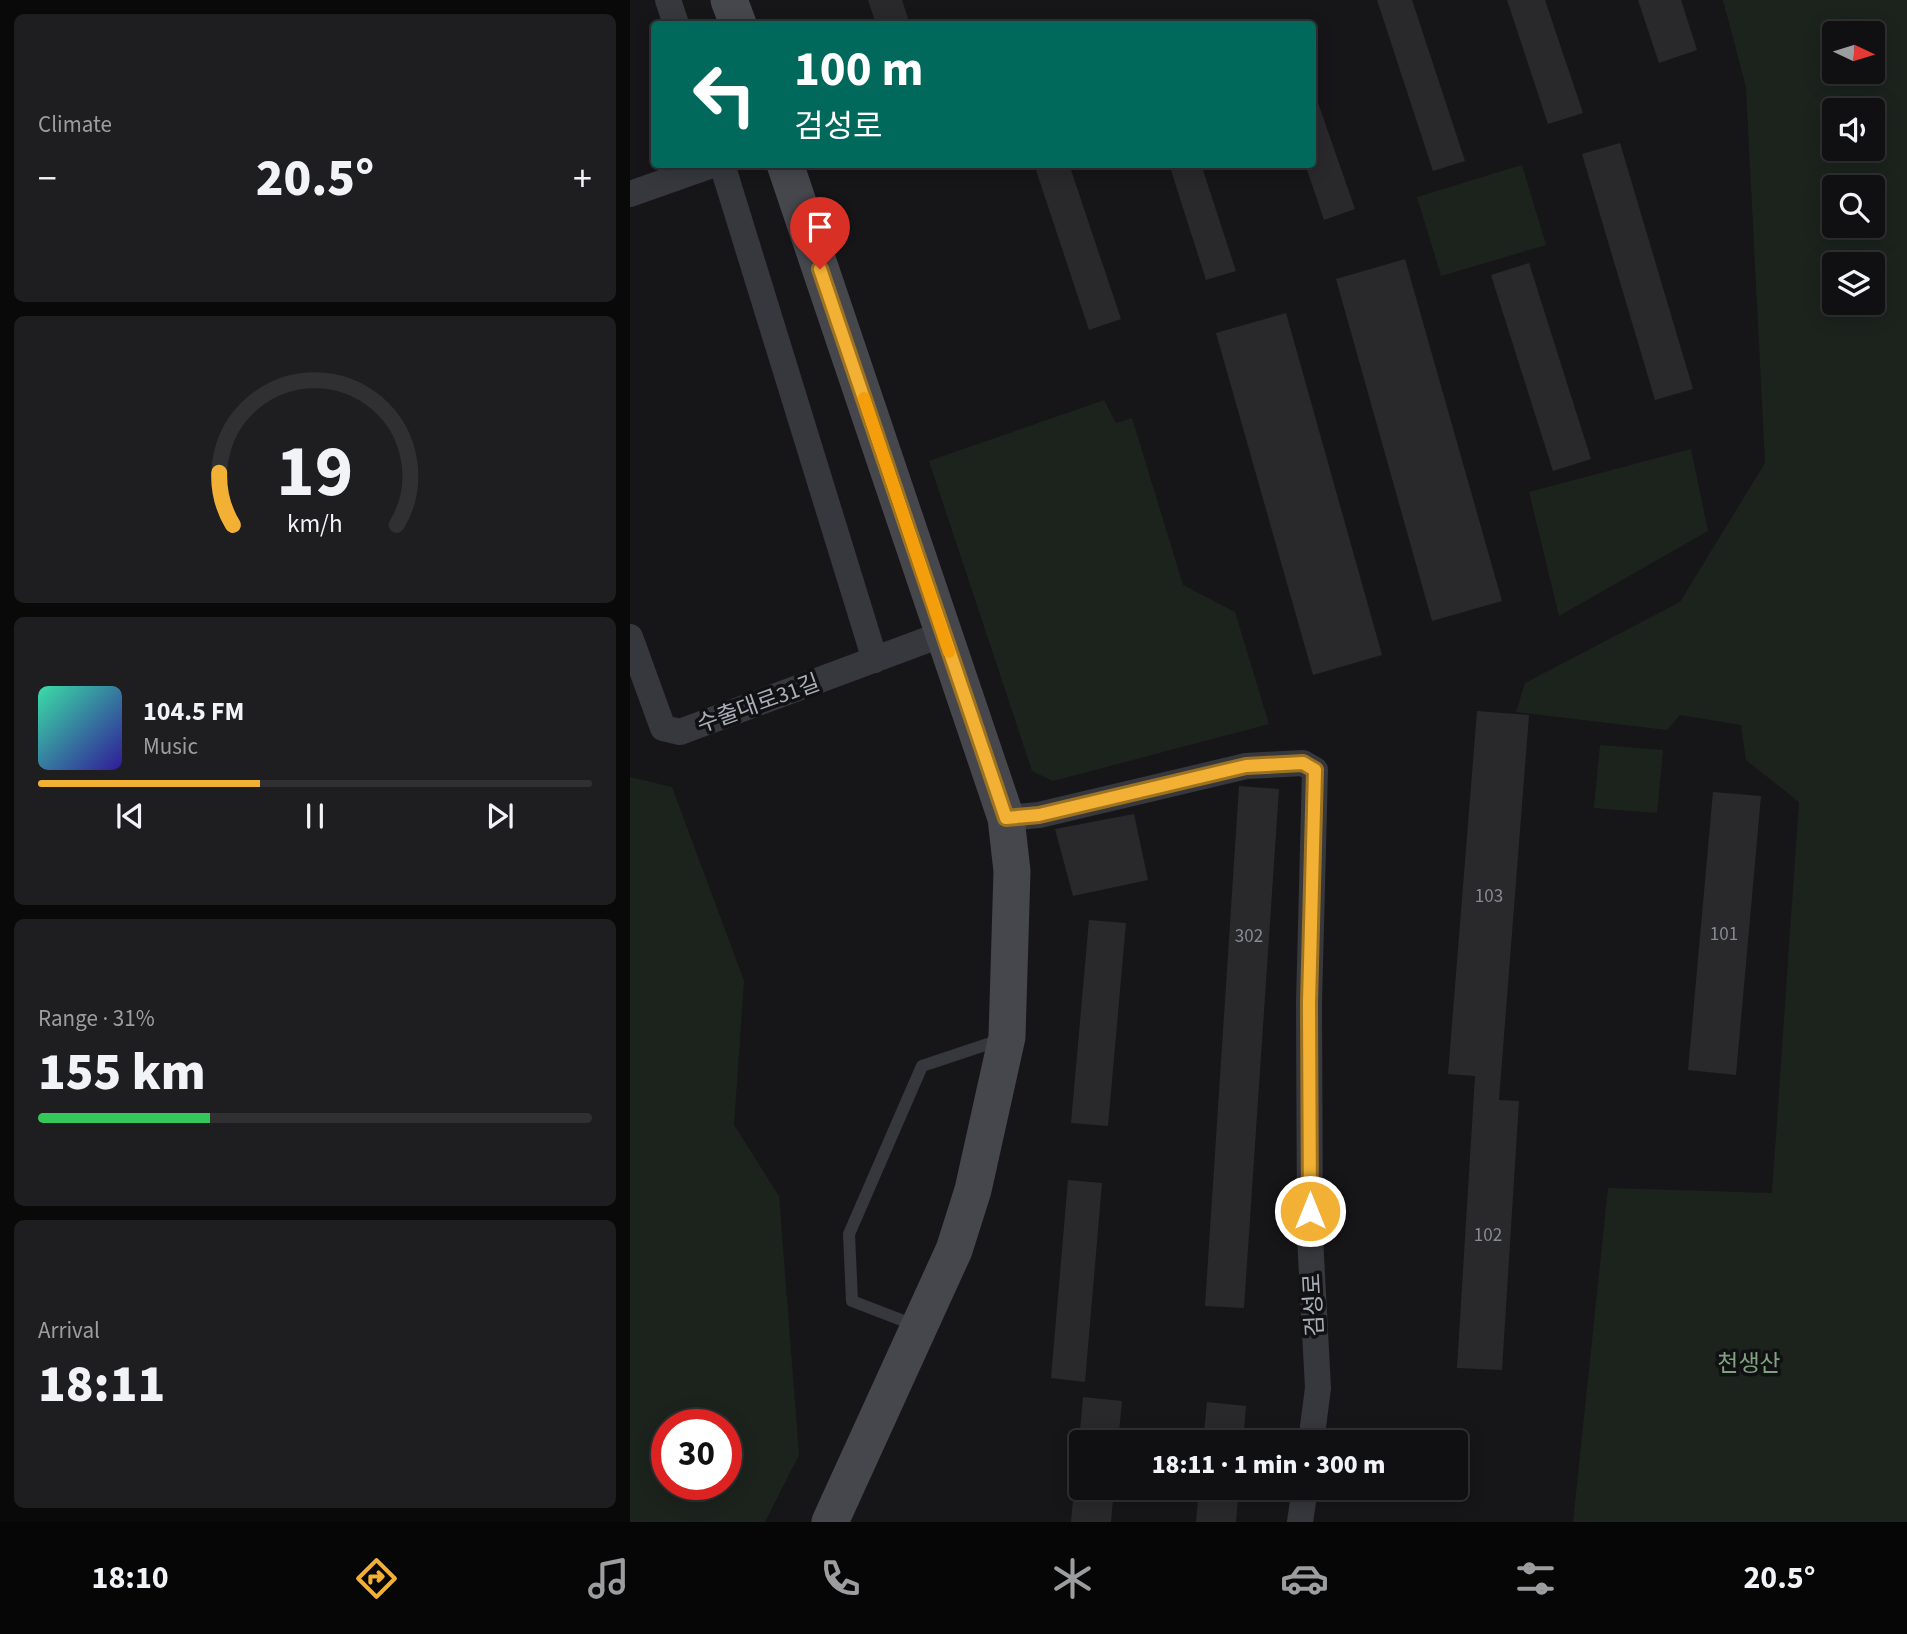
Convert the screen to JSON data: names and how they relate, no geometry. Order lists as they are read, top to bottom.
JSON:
{
  "streets": {
    "street": ["수출대로31길", "검성로"]
  },
  "parks": ["천생산"],
  "house_numbers": [
    "103",
    "101",
    "302",
    "102"
  ],
  "north": "right",
  "page": {
    "tile": [
      "Climate",
      ["Range · 31%", "155 km"],
      ["Arrival", "18:11"]
    ],
    "turn": ["100 m", "검성로"],
    "heat": ["−", "20.5°", "+"],
    "song": ["104.5 FM", "Music"],
    "limit": "30",
    "trip": "18:11 · 1 min · 300 m",
    "tabs": ["18:10", "20.5°"],
    "gauge": ["19", "km/h"]
  }
}
